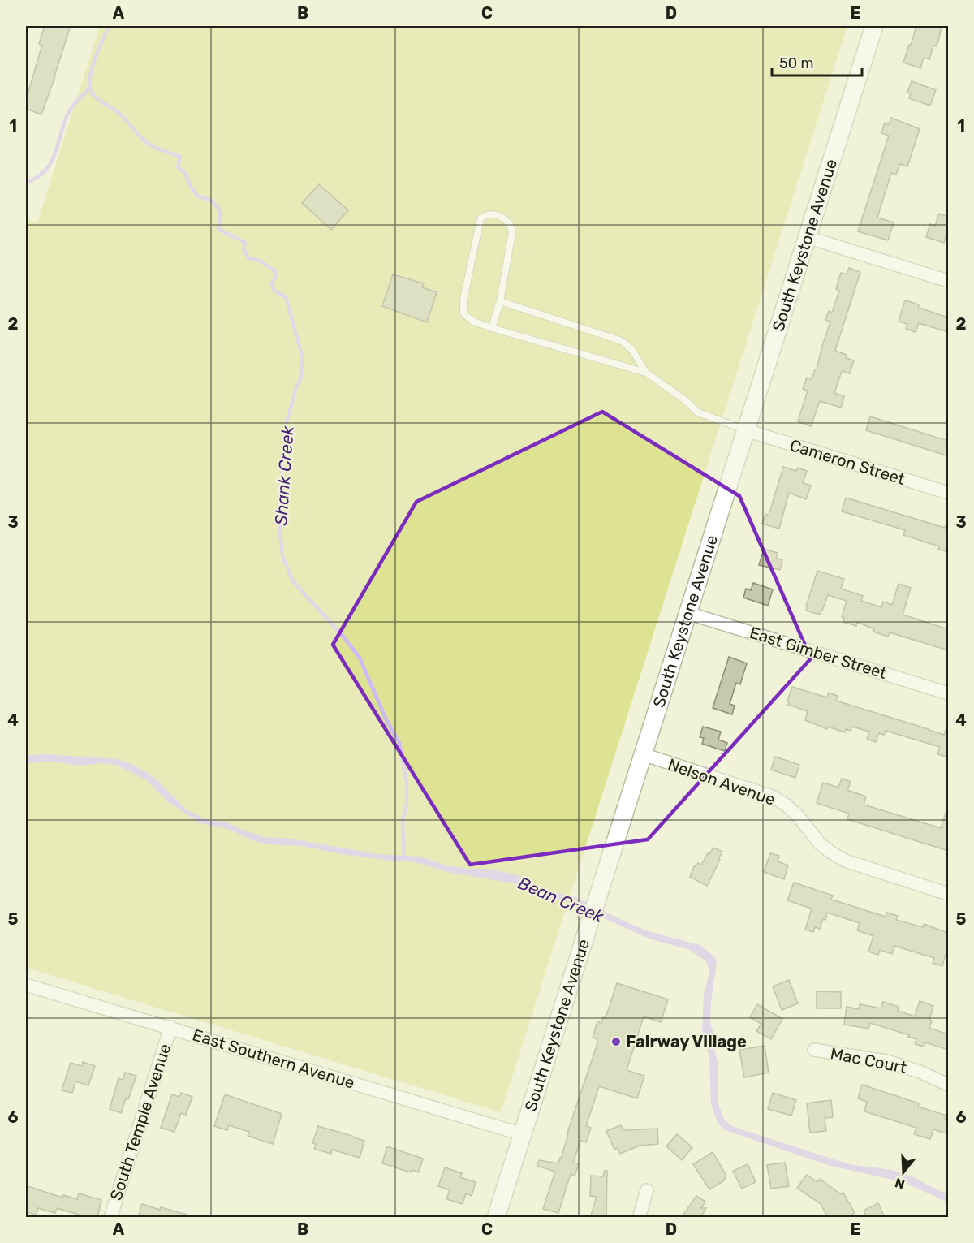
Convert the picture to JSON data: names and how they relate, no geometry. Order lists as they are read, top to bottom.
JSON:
{
  "streets": {
    "main road": ["South Keystone Avenue"],
    "street": [
      "Cameron Street",
      "East Gimber Street",
      "Nelson Avenue",
      "East Southern Avenue",
      "Mac Court",
      "South Temple Avenue"
    ]
  },
  "crossings": [
    ["South Keystone Avenue", "Cameron Street"],
    ["South Keystone Avenue", "East Gimber Street"],
    ["South Keystone Avenue", "Nelson Avenue"],
    ["South Keystone Avenue", "East Southern Avenue"],
    ["East Southern Avenue", "South Temple Avenue"]
  ],
  "water": ["Shank Creek", "Bean Creek"],
  "places": ["Fairway Village"],
  "scale_bar": "50 m",
  "north": "bottom",
  "grid": {
    "columns": [
      "A",
      "B",
      "C",
      "D",
      "E"
    ],
    "rows": [
      "1",
      "2",
      "3",
      "4",
      "5",
      "6"
    ]
  }
}
